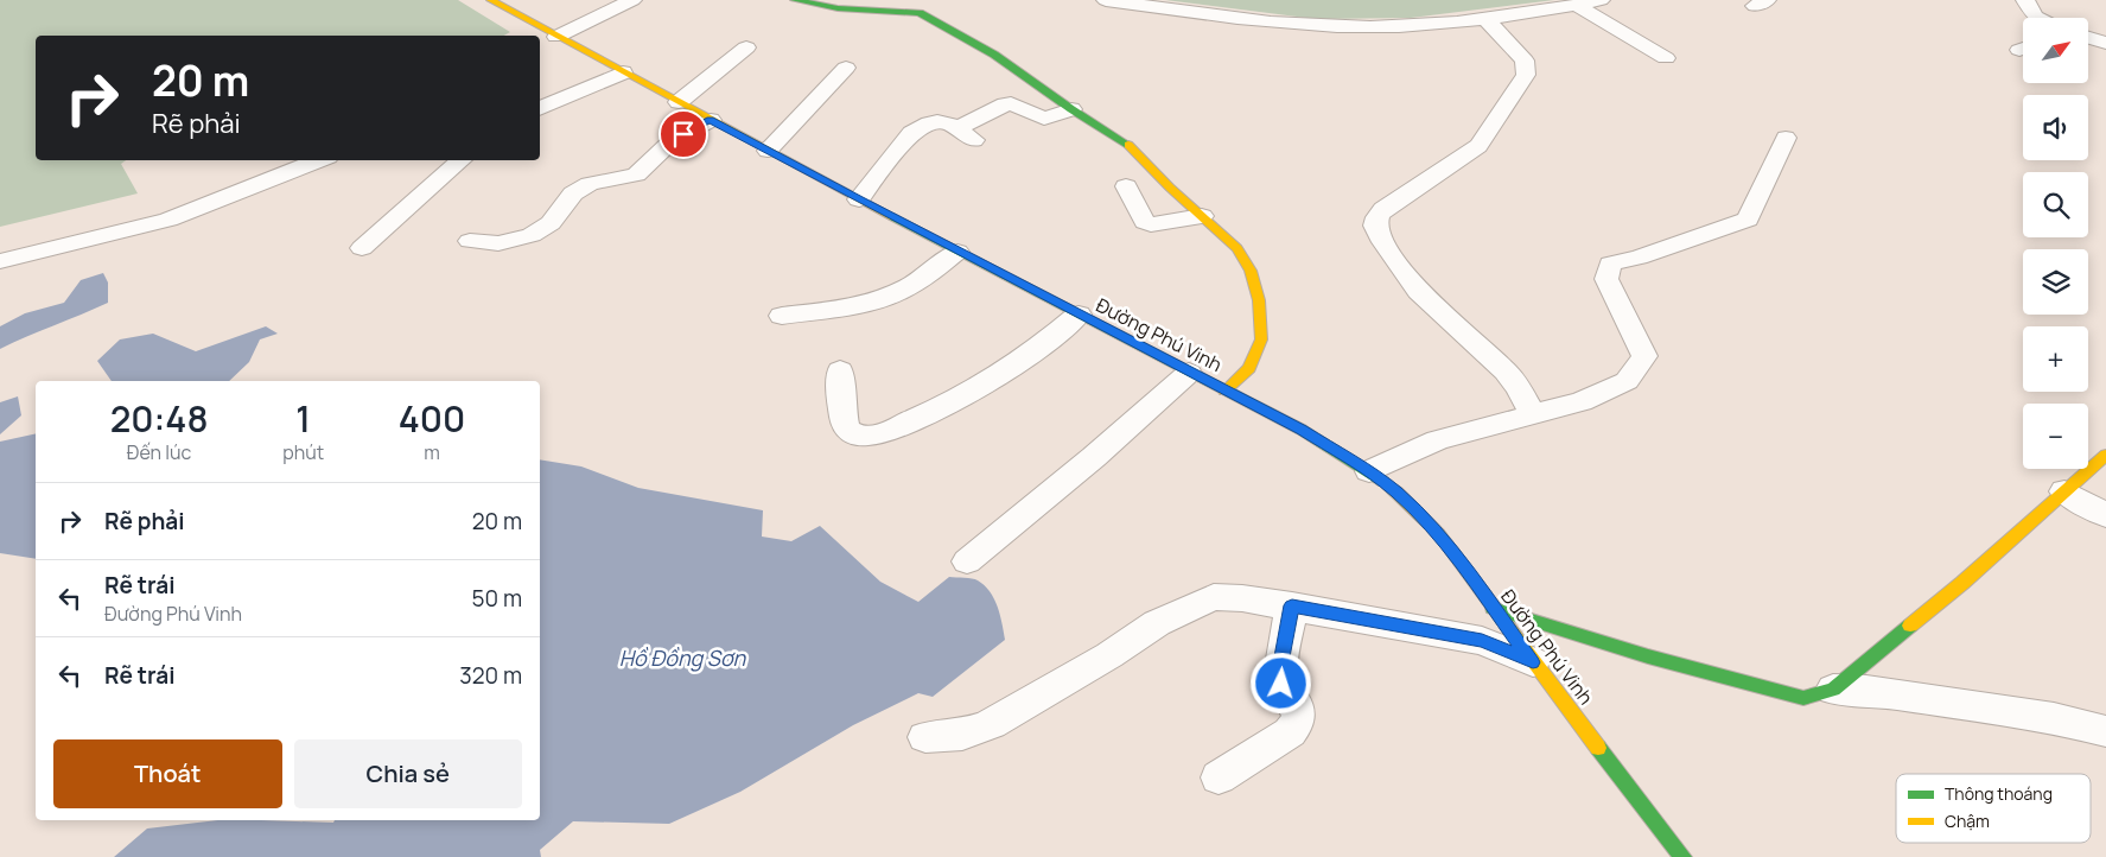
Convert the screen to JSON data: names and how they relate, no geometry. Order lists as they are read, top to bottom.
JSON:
{
  "streets": {
    "street": ["Đường Phú Vinh"]
  },
  "water": ["Hồ Đồng Sơn"],
  "legend": ["Thông thoáng", "Chậm"],
  "north": "top right",
  "page": {
    "map_buttons": ["+", "−"],
    "turn": ["20 m", "Rẽ phải"],
    "eta": [
      "20:48",
      "Đến lúc",
      "1",
      "phút",
      "400",
      "m"
    ],
    "list": [
      {
        "name": "Rẽ phải",
        "value": "20 m"
      },
      {
        "name": "Rẽ trái",
        "note": "Đường Phú Vinh",
        "value": "50 m"
      },
      {
        "name": "Rẽ trái",
        "value": "320 m"
      }
    ],
    "buttons": ["Thoát", "Chia sẻ"]
  }
}
